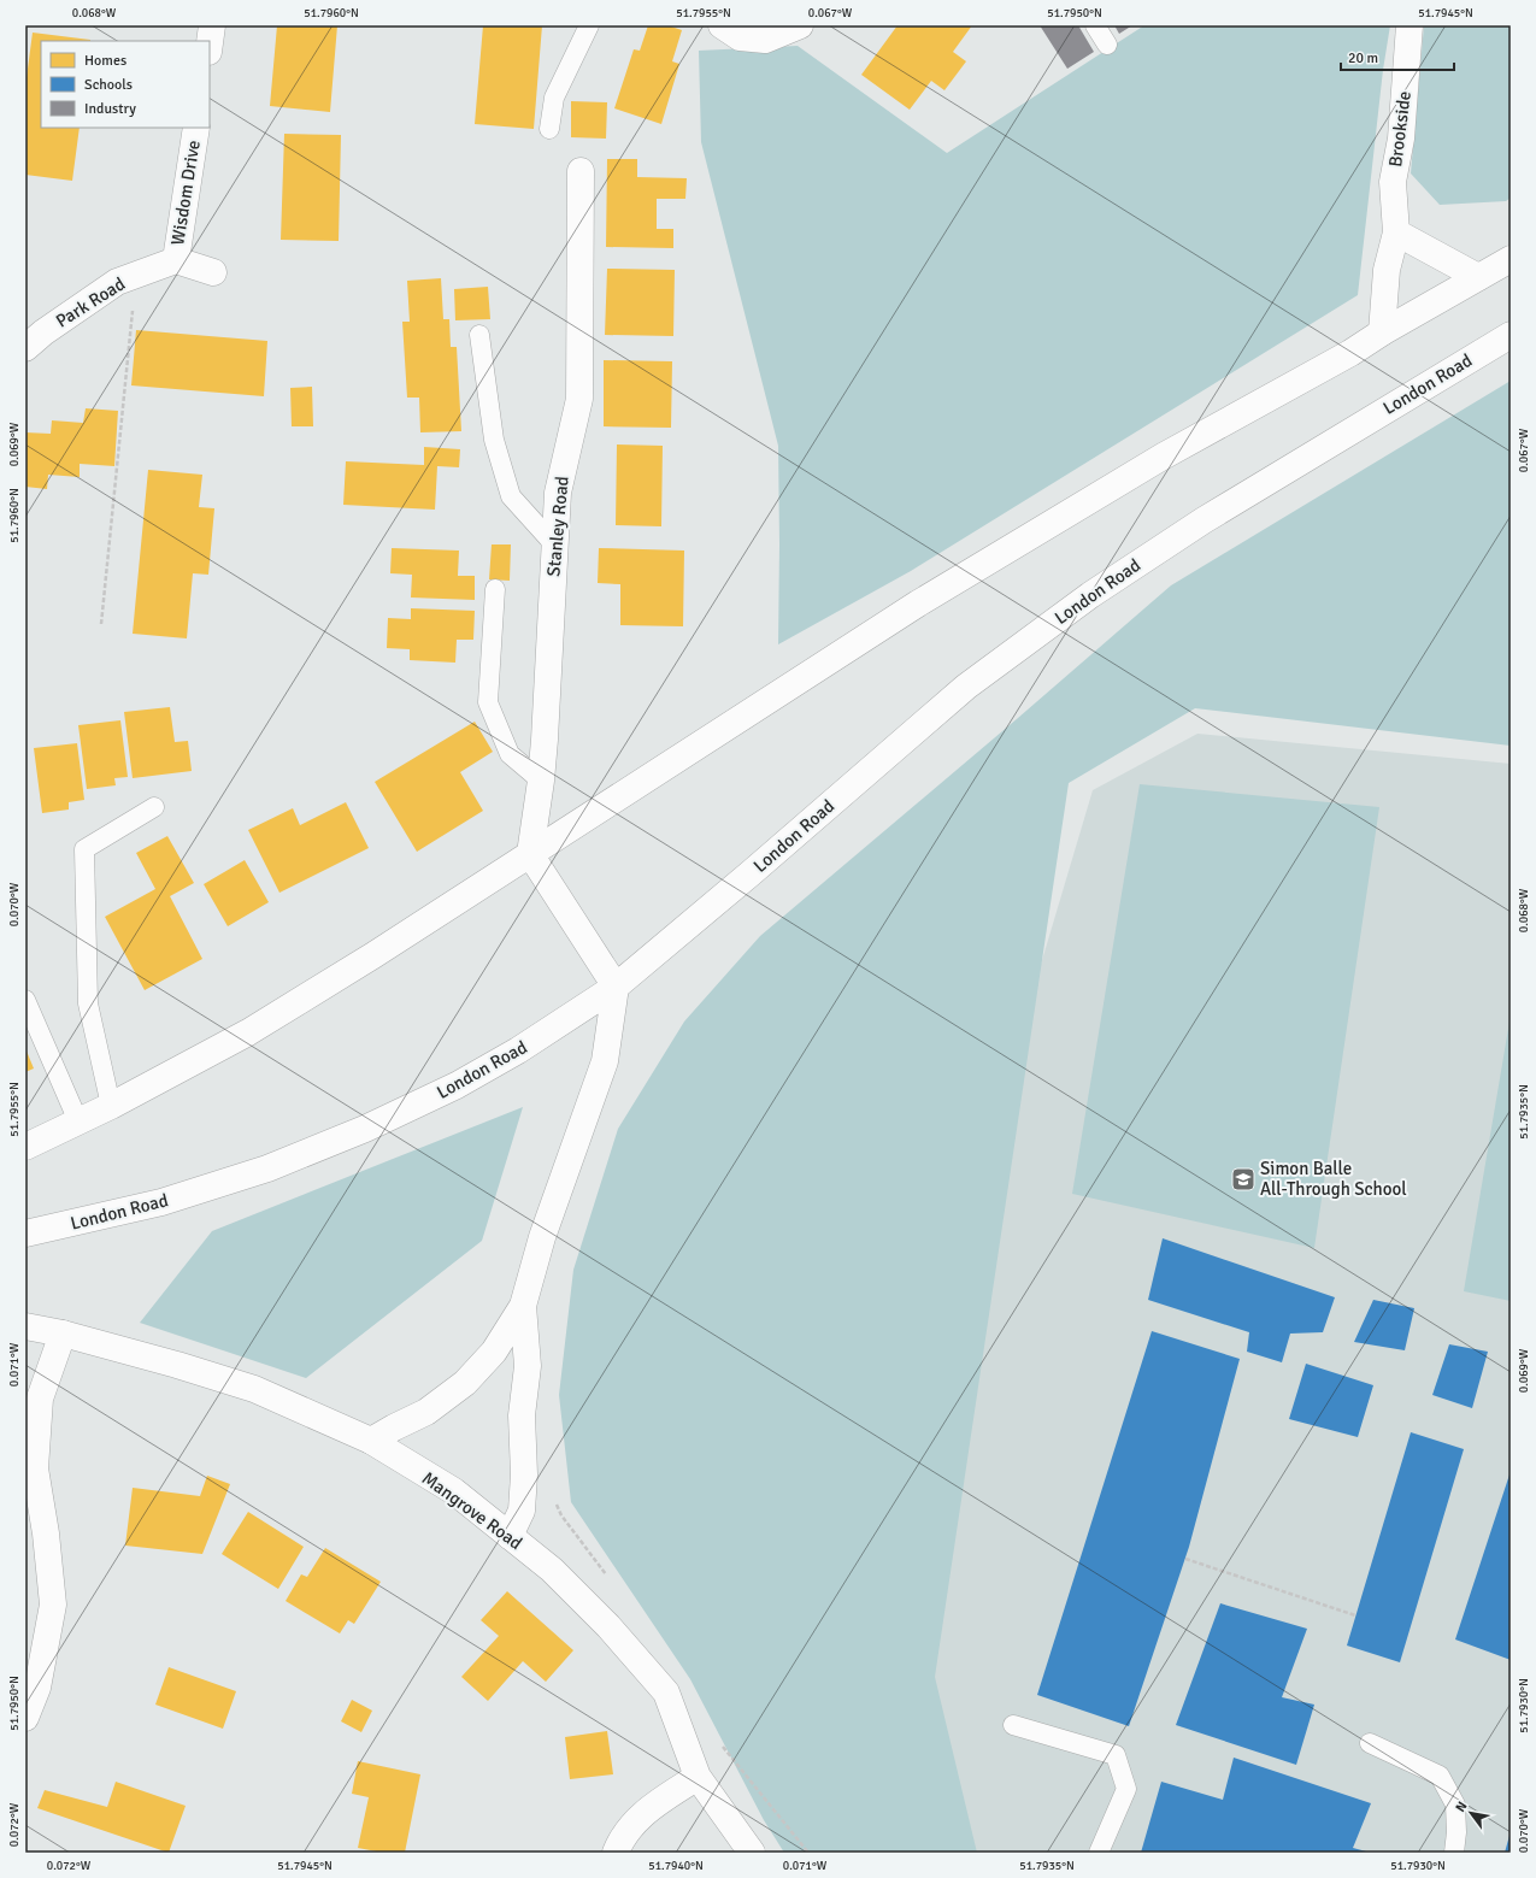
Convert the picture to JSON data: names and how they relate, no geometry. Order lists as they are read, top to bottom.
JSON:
{
  "streets": {
    "main road": [
      "Brookside",
      "Wisdom Drive",
      "Park Road",
      "London Road",
      "Stanley Road",
      "Mangrove Road"
    ]
  },
  "crossings": [
    ["Wisdom Drive", "Park Road"]
  ],
  "places": {
    "school or university": ["Simon Balle All-Through School"]
  },
  "legend": ["Homes", "Schools", "Industry"],
  "scale_bar": "20 m",
  "north": "top left",
  "coordinates": [
    "0.068°W",
    "51.7960°N",
    "51.7955°N",
    "0.067°W",
    "51.7950°N",
    "51.7945°N",
    "0.069°W",
    "0.070°W",
    "51.7935°N",
    "0.071°W",
    "51.7930°N",
    "0.072°W",
    "51.7940°N"
  ]
}
